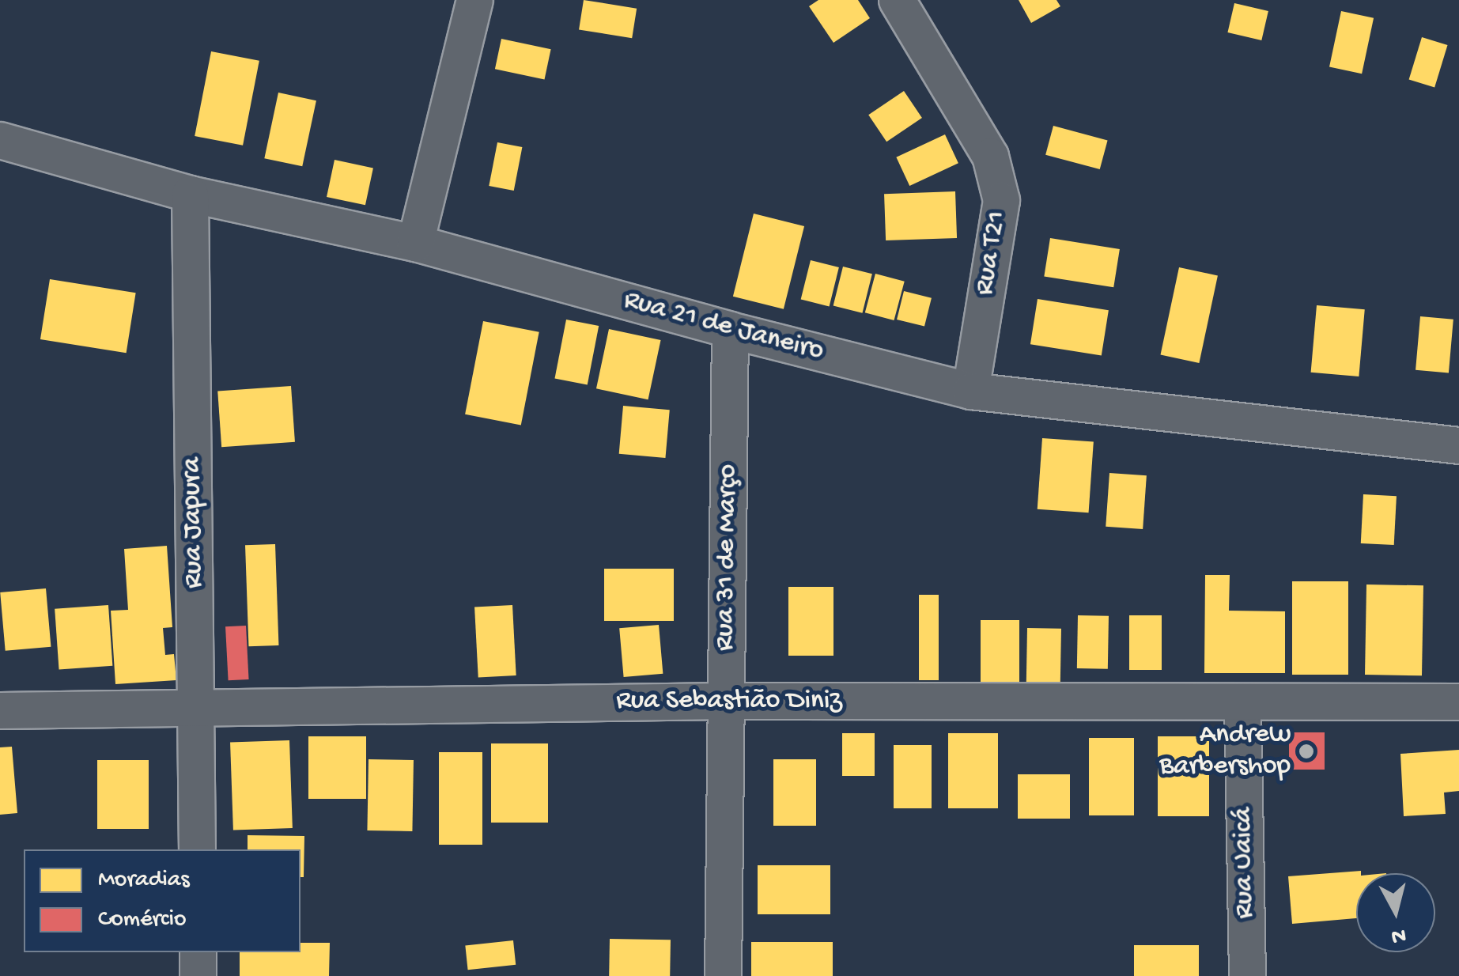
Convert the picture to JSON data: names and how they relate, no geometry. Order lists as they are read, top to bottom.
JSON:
{
  "streets": {
    "street": [
      "Rua T21",
      "Rua 21 de Janeiro",
      "Rua Japura",
      "Rua 31 de Março",
      "Rua Sebastião Diniz",
      "Rua Uaicá"
    ]
  },
  "crossings": [
    ["Rua T21", "Rua 21 de Janeiro"],
    ["Rua 21 de Janeiro", "Rua Japura"],
    ["Rua 21 de Janeiro", "Rua 31 de Março"],
    ["Rua Japura", "Rua Sebastião Diniz"],
    ["Rua 31 de Março", "Rua Sebastião Diniz"],
    ["Rua Sebastião Diniz", "Rua Uaicá"]
  ],
  "places": ["Andrew Barbershop"],
  "legend": ["Moradias", "Comércio"],
  "north": "bottom"
}
